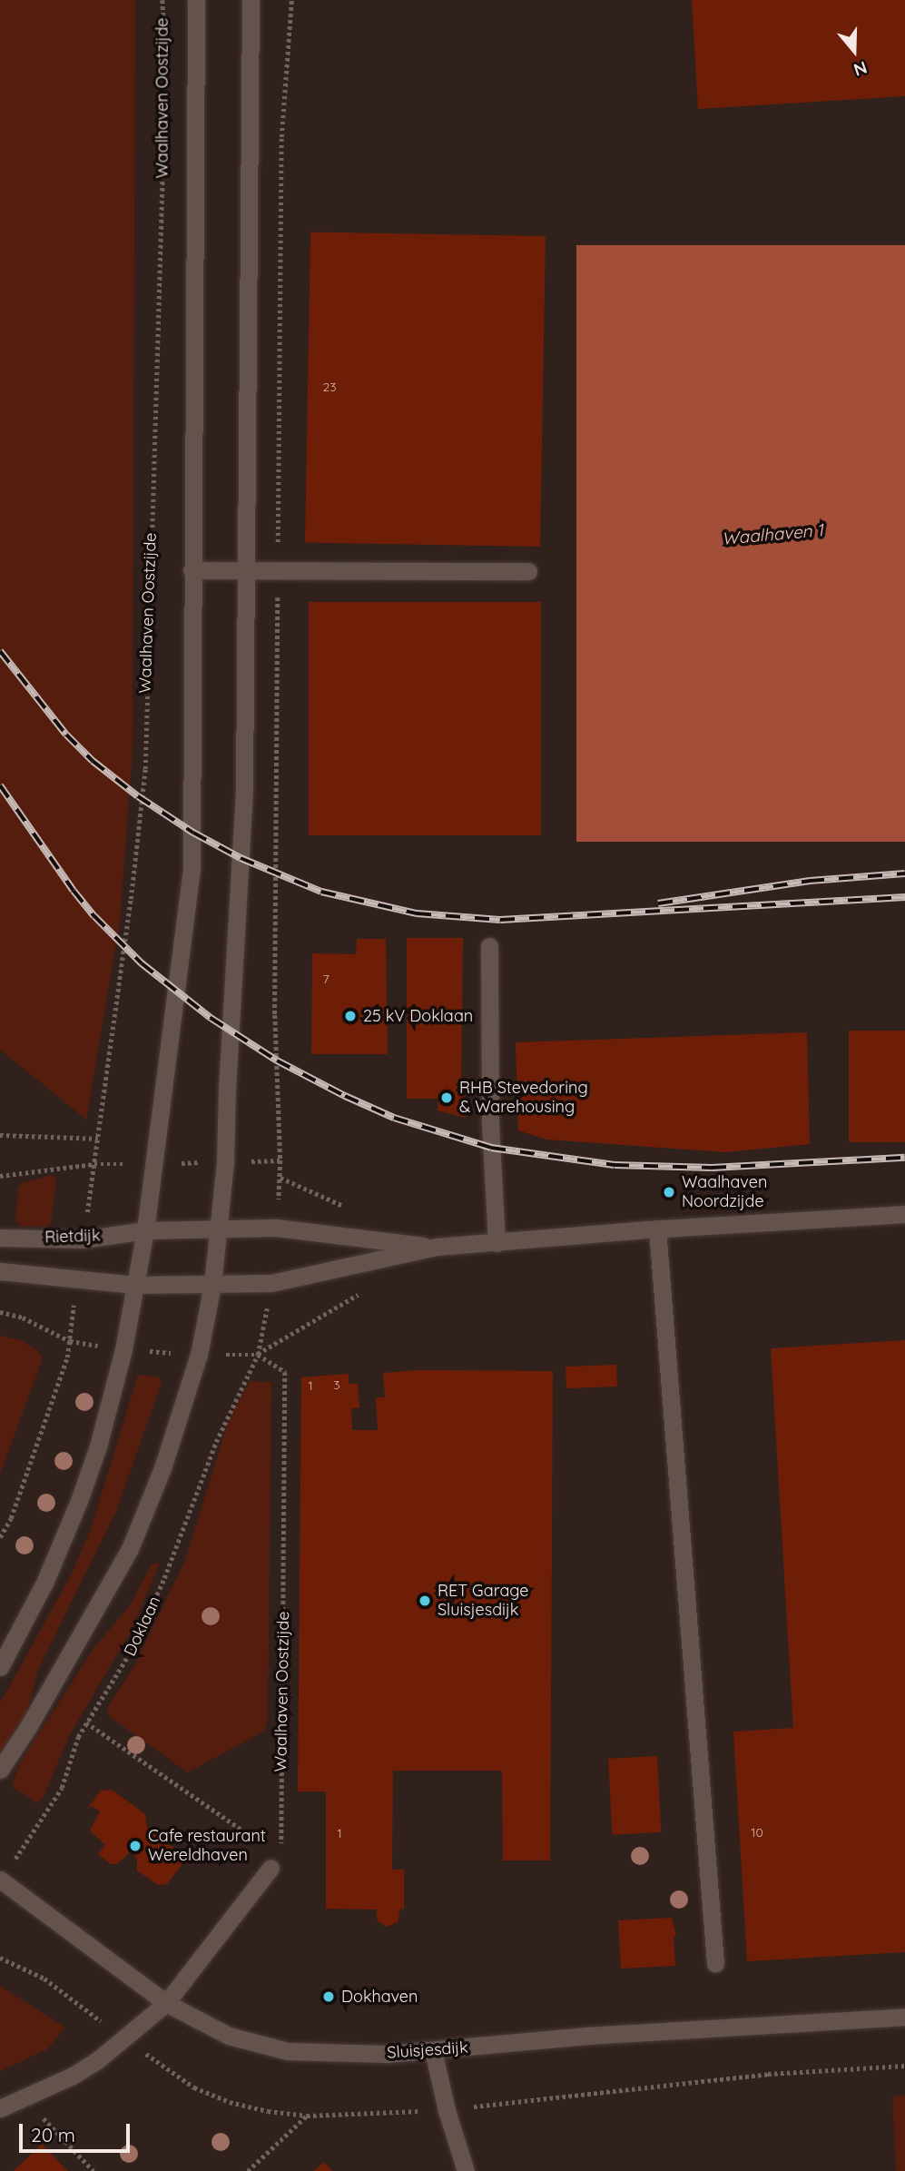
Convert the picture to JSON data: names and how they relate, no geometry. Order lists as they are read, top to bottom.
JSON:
{
  "streets": {
    "main road": ["Waalhaven Oostzijde", "Rietdijk", "Sluisjesdijk"],
    "path": ["Doklaan"]
  },
  "crossings": [
    ["Waalhaven Oostzijde", "Rietdijk"],
    ["Waalhaven Oostzijde", "Doklaan"],
    ["Doklaan", "Sluisjesdijk"]
  ],
  "water": ["Waalhaven 1"],
  "places": [
    "25 kV Doklaan",
    "RHB Stevedoring & Warehousing",
    "Waalhaven Noordzijde",
    "RET Garage Sluisjesdijk",
    "Cafe restaurant Wereldhaven",
    "Dokhaven"
  ],
  "house_numbers": [
    "23",
    "7",
    "3",
    "1",
    "10",
    "1"
  ],
  "scale_bar": "20 m",
  "north": "bottom"
}
